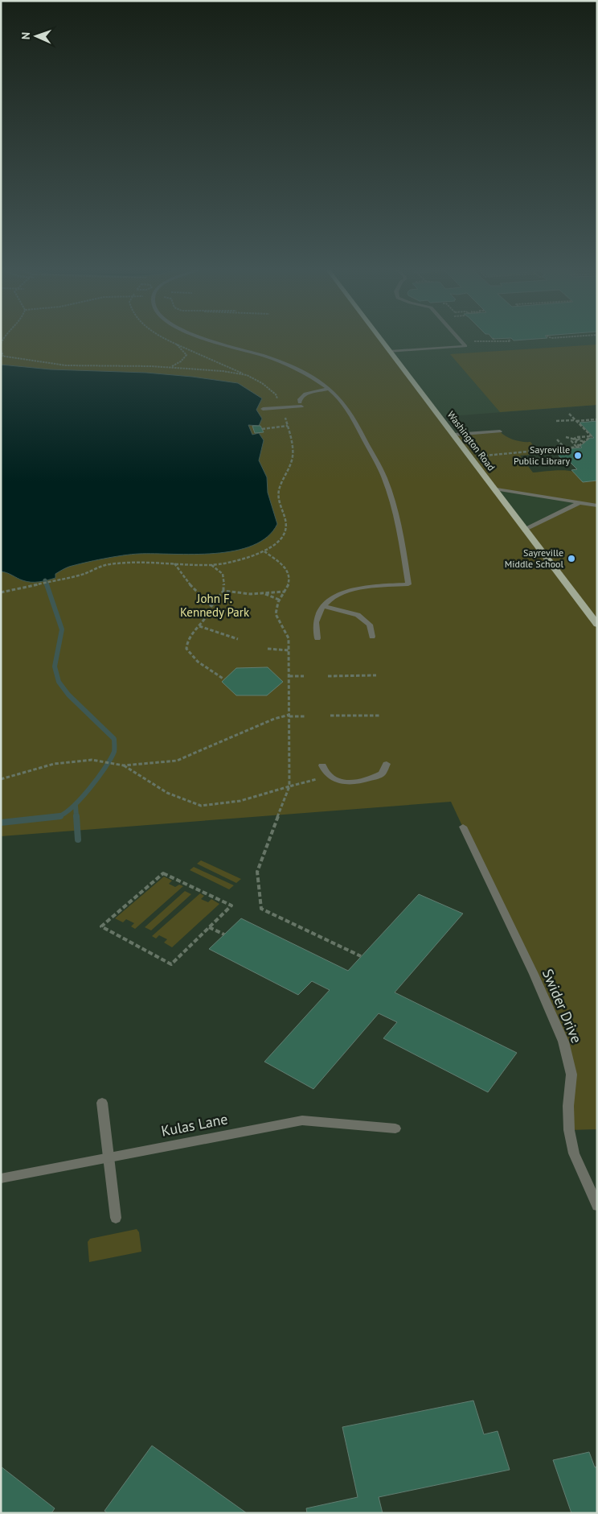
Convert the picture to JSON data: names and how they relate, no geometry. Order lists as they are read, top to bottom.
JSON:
{
  "streets": {
    "main road": ["Washington Road"],
    "street": ["Swider Drive", "Kulas Lane"]
  },
  "parks": ["John F. Kennedy Park"],
  "places": ["Sayreville Public Library", "Sayreville Middle School"],
  "north": "left"
}
